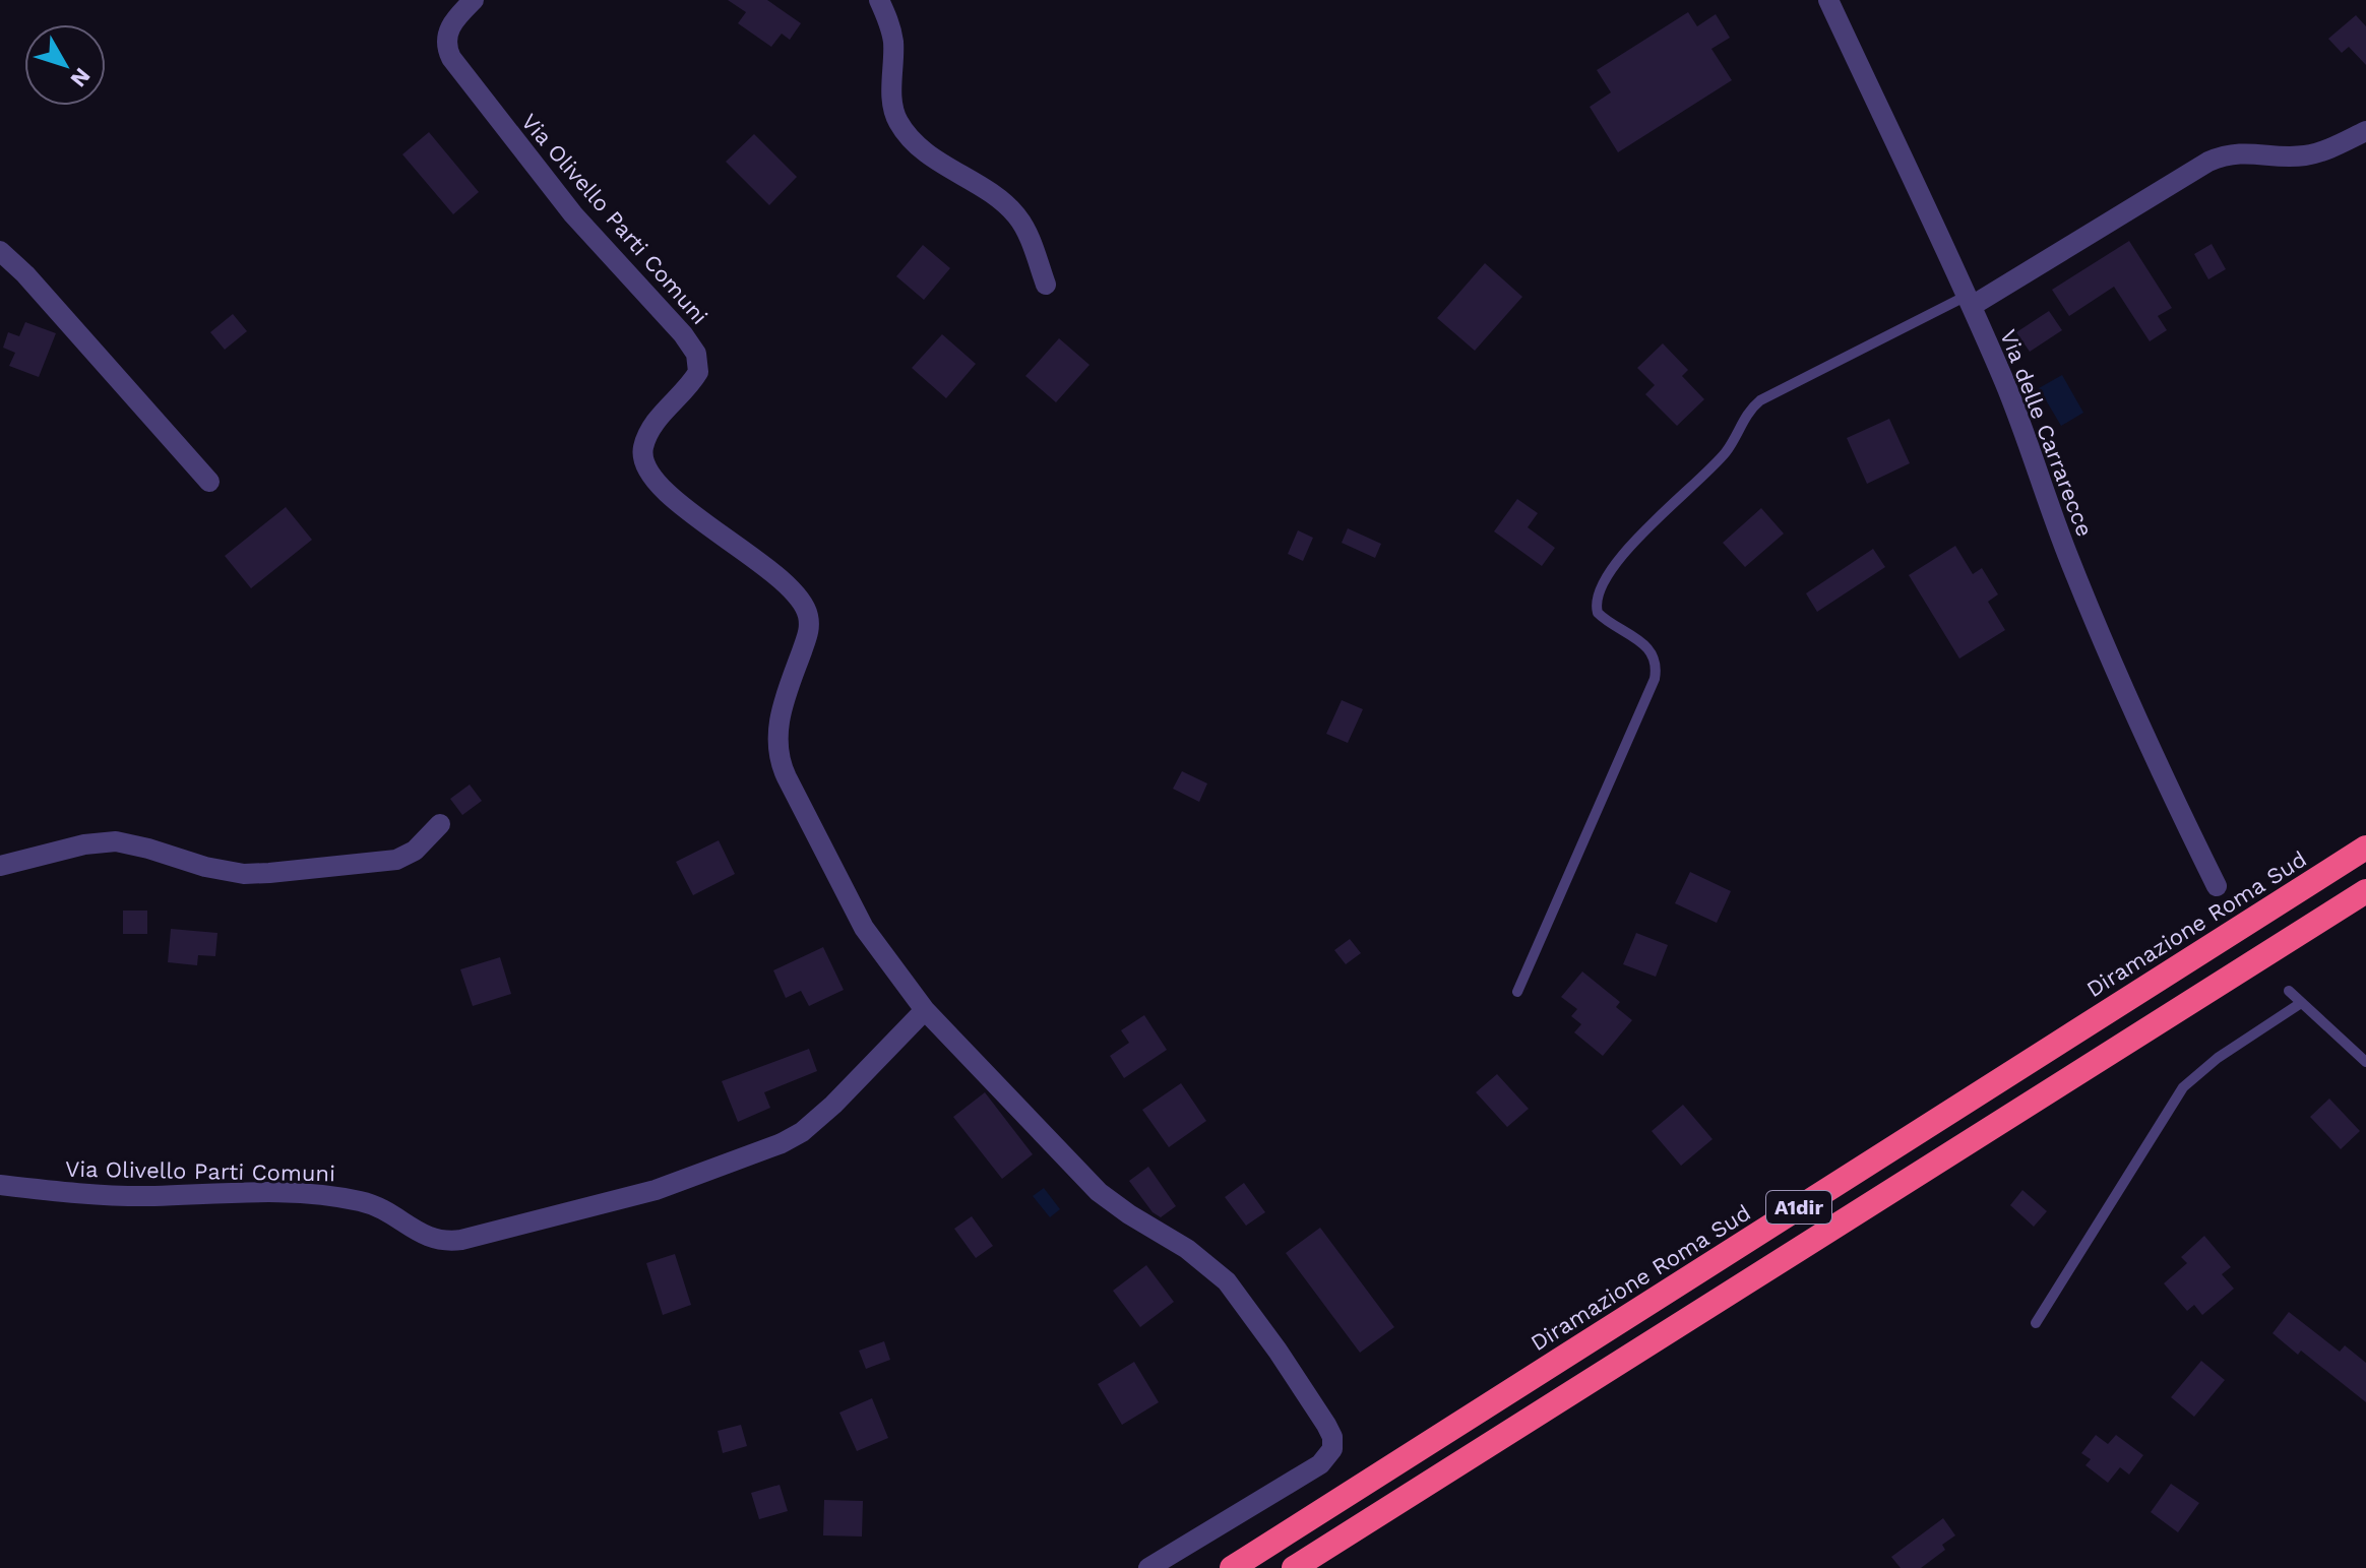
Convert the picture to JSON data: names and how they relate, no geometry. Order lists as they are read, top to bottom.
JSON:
{
  "streets": {
    "highway": ["Diramazione Roma Sud", "A1dir"],
    "street": ["Via Olivello Parti Comuni", "Via delle Carrarecce"]
  },
  "north": "bottom right"
}
